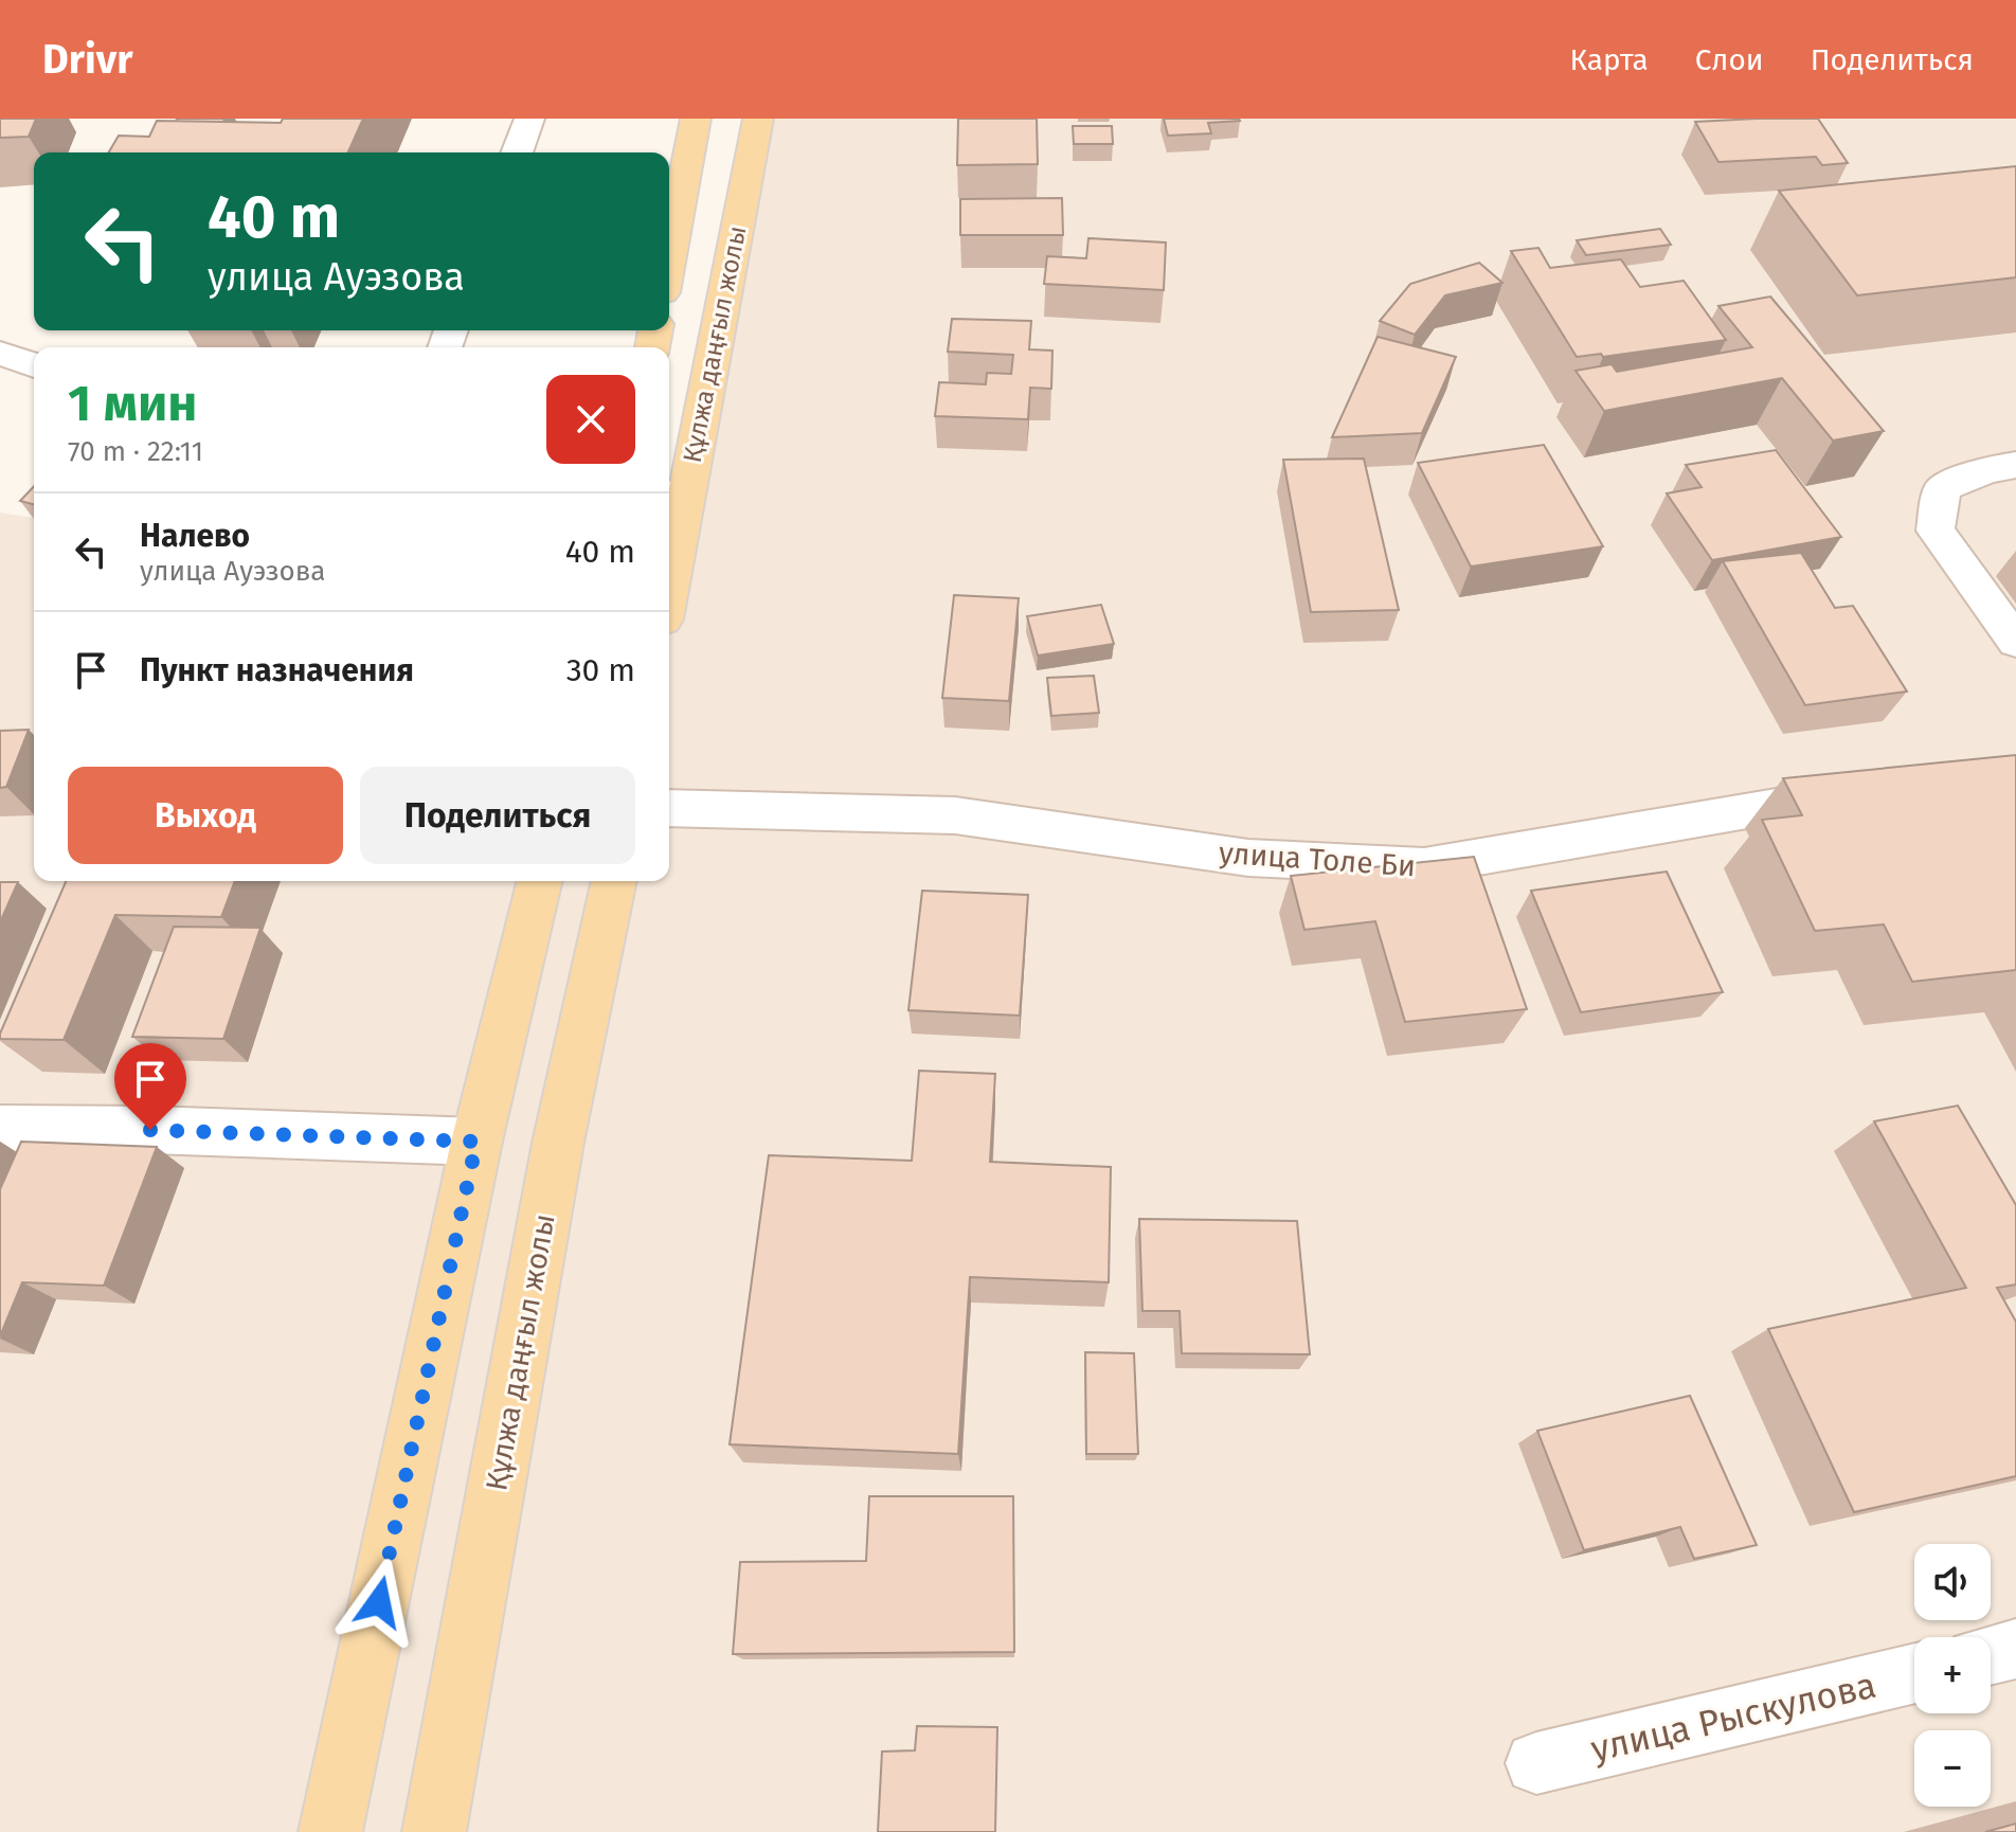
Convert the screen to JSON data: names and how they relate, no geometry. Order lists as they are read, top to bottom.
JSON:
{
  "streets": {
    "main road": ["Құлжа даңғыл жолы"],
    "street": ["улица Толе Би", "улица Рыскулова"]
  },
  "page": {
    "header": "Drivr",
    "nav": ["Карта", "Слои", "Поделиться"],
    "turn": ["40 m", "улица Ауэзова"],
    "heading": ["1 мин", "70 m · 22:11"],
    "list": [
      {
        "name": "Налево",
        "note": "улица Ауэзова",
        "value": "40 m"
      },
      {
        "name": "Пункт назначения",
        "value": "30 m"
      }
    ],
    "buttons": ["Выход", "Поделиться"],
    "map_buttons": ["+", "−"]
  }
}
